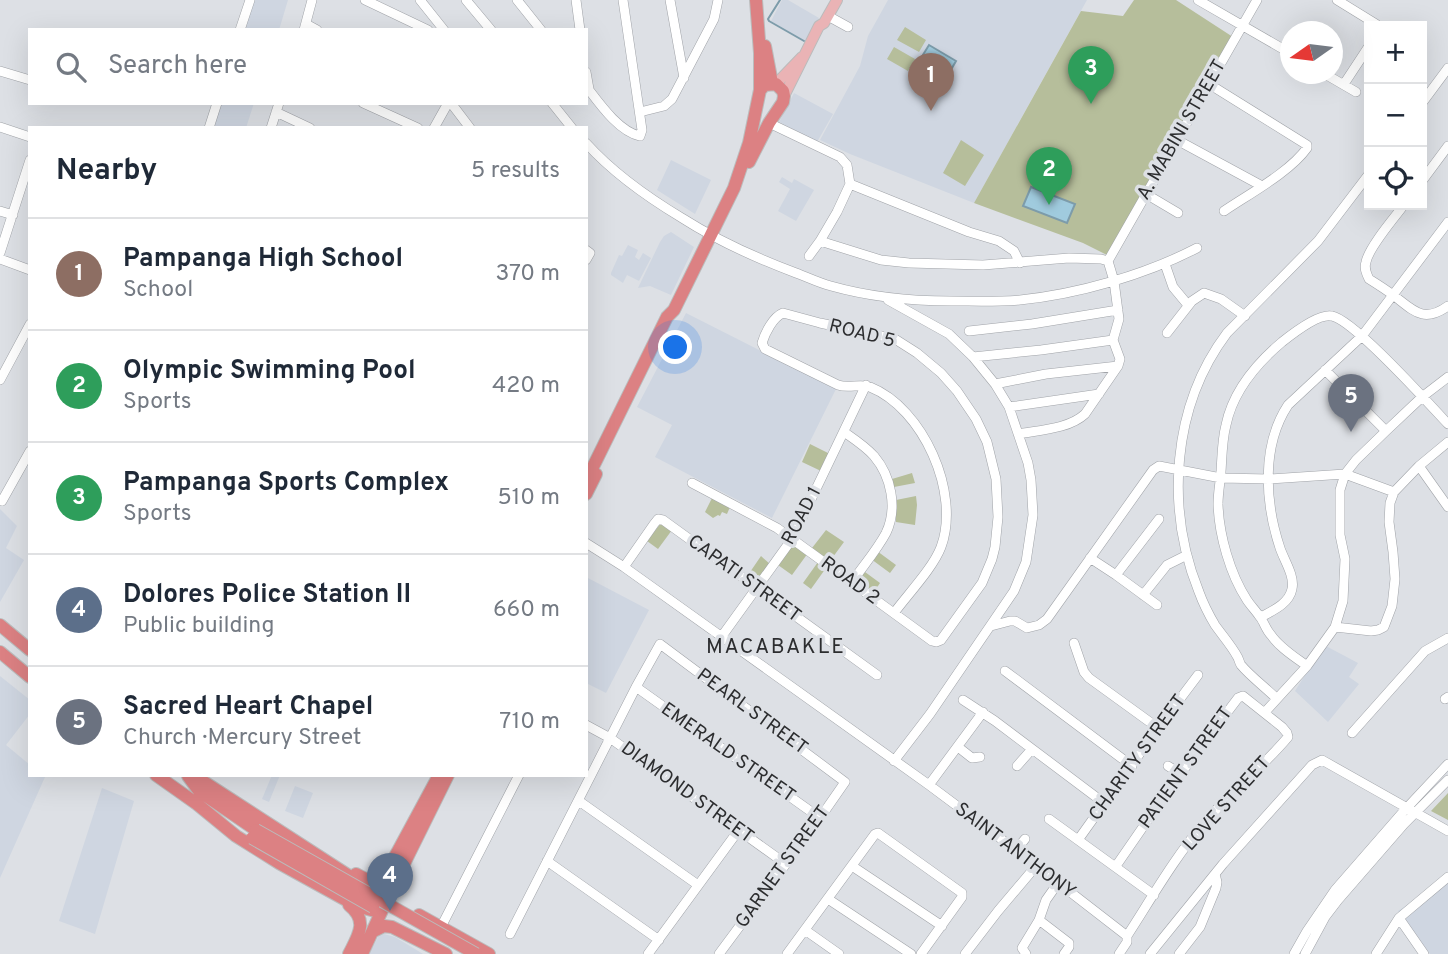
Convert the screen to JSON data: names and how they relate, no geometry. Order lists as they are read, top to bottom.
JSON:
{
  "streets": {
    "street": [
      "A. MABINI STREET",
      "ROAD 5",
      "ROAD 1",
      "CAPATI STREET",
      "ROAD 2",
      "PEARL STREET",
      "EMERALD STREET",
      "CHARITY STREET",
      "PATIENT STREET",
      "DIAMOND STREET",
      "LOVE STREET",
      "SAINT ANTHONY",
      "GARNET STREET"
    ]
  },
  "crossings": [
    ["ROAD 5", "ROAD 1"],
    ["ROAD 5", "ROAD 2"],
    ["ROAD 1", "CAPATI STREET"],
    ["ROAD 1", "ROAD 2"],
    ["ROAD 1", "SAINT ANTHONY"],
    ["CAPATI STREET", "SAINT ANTHONY"],
    ["PEARL STREET", "EMERALD STREET"],
    ["PEARL STREET", "GARNET STREET"],
    ["EMERALD STREET", "GARNET STREET"],
    ["PATIENT STREET", "LOVE STREET"],
    ["DIAMOND STREET", "GARNET STREET"],
    ["LOVE STREET", "SAINT ANTHONY"]
  ],
  "districts": ["MACABAKLE"],
  "north": "left",
  "page": {
    "map_buttons": ["+", "−"],
    "search": "Search here",
    "pins": [
      "3",
      "1",
      "2",
      "5",
      "4"
    ],
    "heading": ["Nearby", "5 results"],
    "list": [
      {
        "mark": "1",
        "name": "Pampanga High School",
        "note": "School",
        "value": "370 m"
      },
      {
        "mark": "2",
        "name": "Olympic Swimming Pool",
        "note": "Sports",
        "value": "420 m"
      },
      {
        "mark": "3",
        "name": "Pampanga Sports Complex",
        "note": "Sports",
        "value": "510 m"
      },
      {
        "mark": "4",
        "name": "Dolores Police Station II",
        "note": "Public building",
        "value": "660 m"
      },
      {
        "mark": "5",
        "name": "Sacred Heart Chapel",
        "note": "Church · Mercury Street",
        "value": "710 m"
      }
    ]
  }
}
